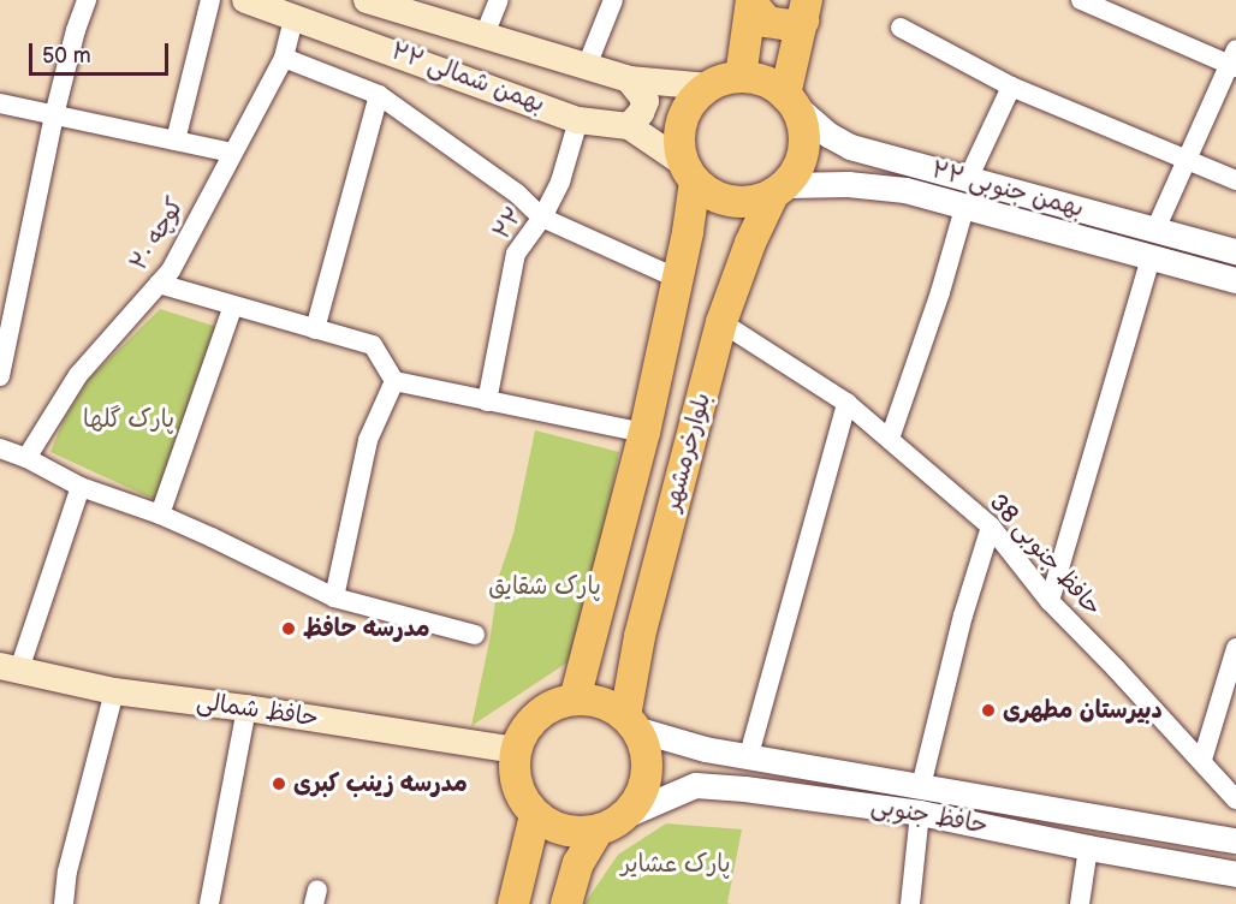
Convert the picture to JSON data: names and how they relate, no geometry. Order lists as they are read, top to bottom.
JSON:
{
  "streets": {
    "main road": ["۲۲ بهمن شمالی", "بلوارخرمشهر", "حافظ شمالی"],
    "street": [
      "۲۲ بهمن جنوبی",
      "۲۲",
      "کوچه ۲۰",
      "حافظ جنوبی 38",
      "حافظ جنوبی"
    ]
  },
  "crossings": [
    ["۲۲ بهمن شمالی", "۲۲ بهمن جنوبی"],
    ["۲۲ بهمن شمالی", "۲۲"],
    ["۲۲ بهمن شمالی", "کوچه ۲۰"],
    ["۲۲ بهمن شمالی", "بلوارخرمشهر"],
    ["۲۲ بهمن جنوبی", "بلوارخرمشهر"],
    ["بلوارخرمشهر", "حافظ جنوبی 38"],
    ["بلوارخرمشهر", "حافظ شمالی"],
    ["بلوارخرمشهر", "حافظ جنوبی"],
    ["حافظ شمالی", "حافظ جنوبی"]
  ],
  "parks": ["پارک گلها", "پارک شقایق", "پارک عشایر"],
  "places": ["مدرسه حافظ", "دبیرستان مطهری", "مدرسه زینب کبری"],
  "scale_bar": "50 m"
}
